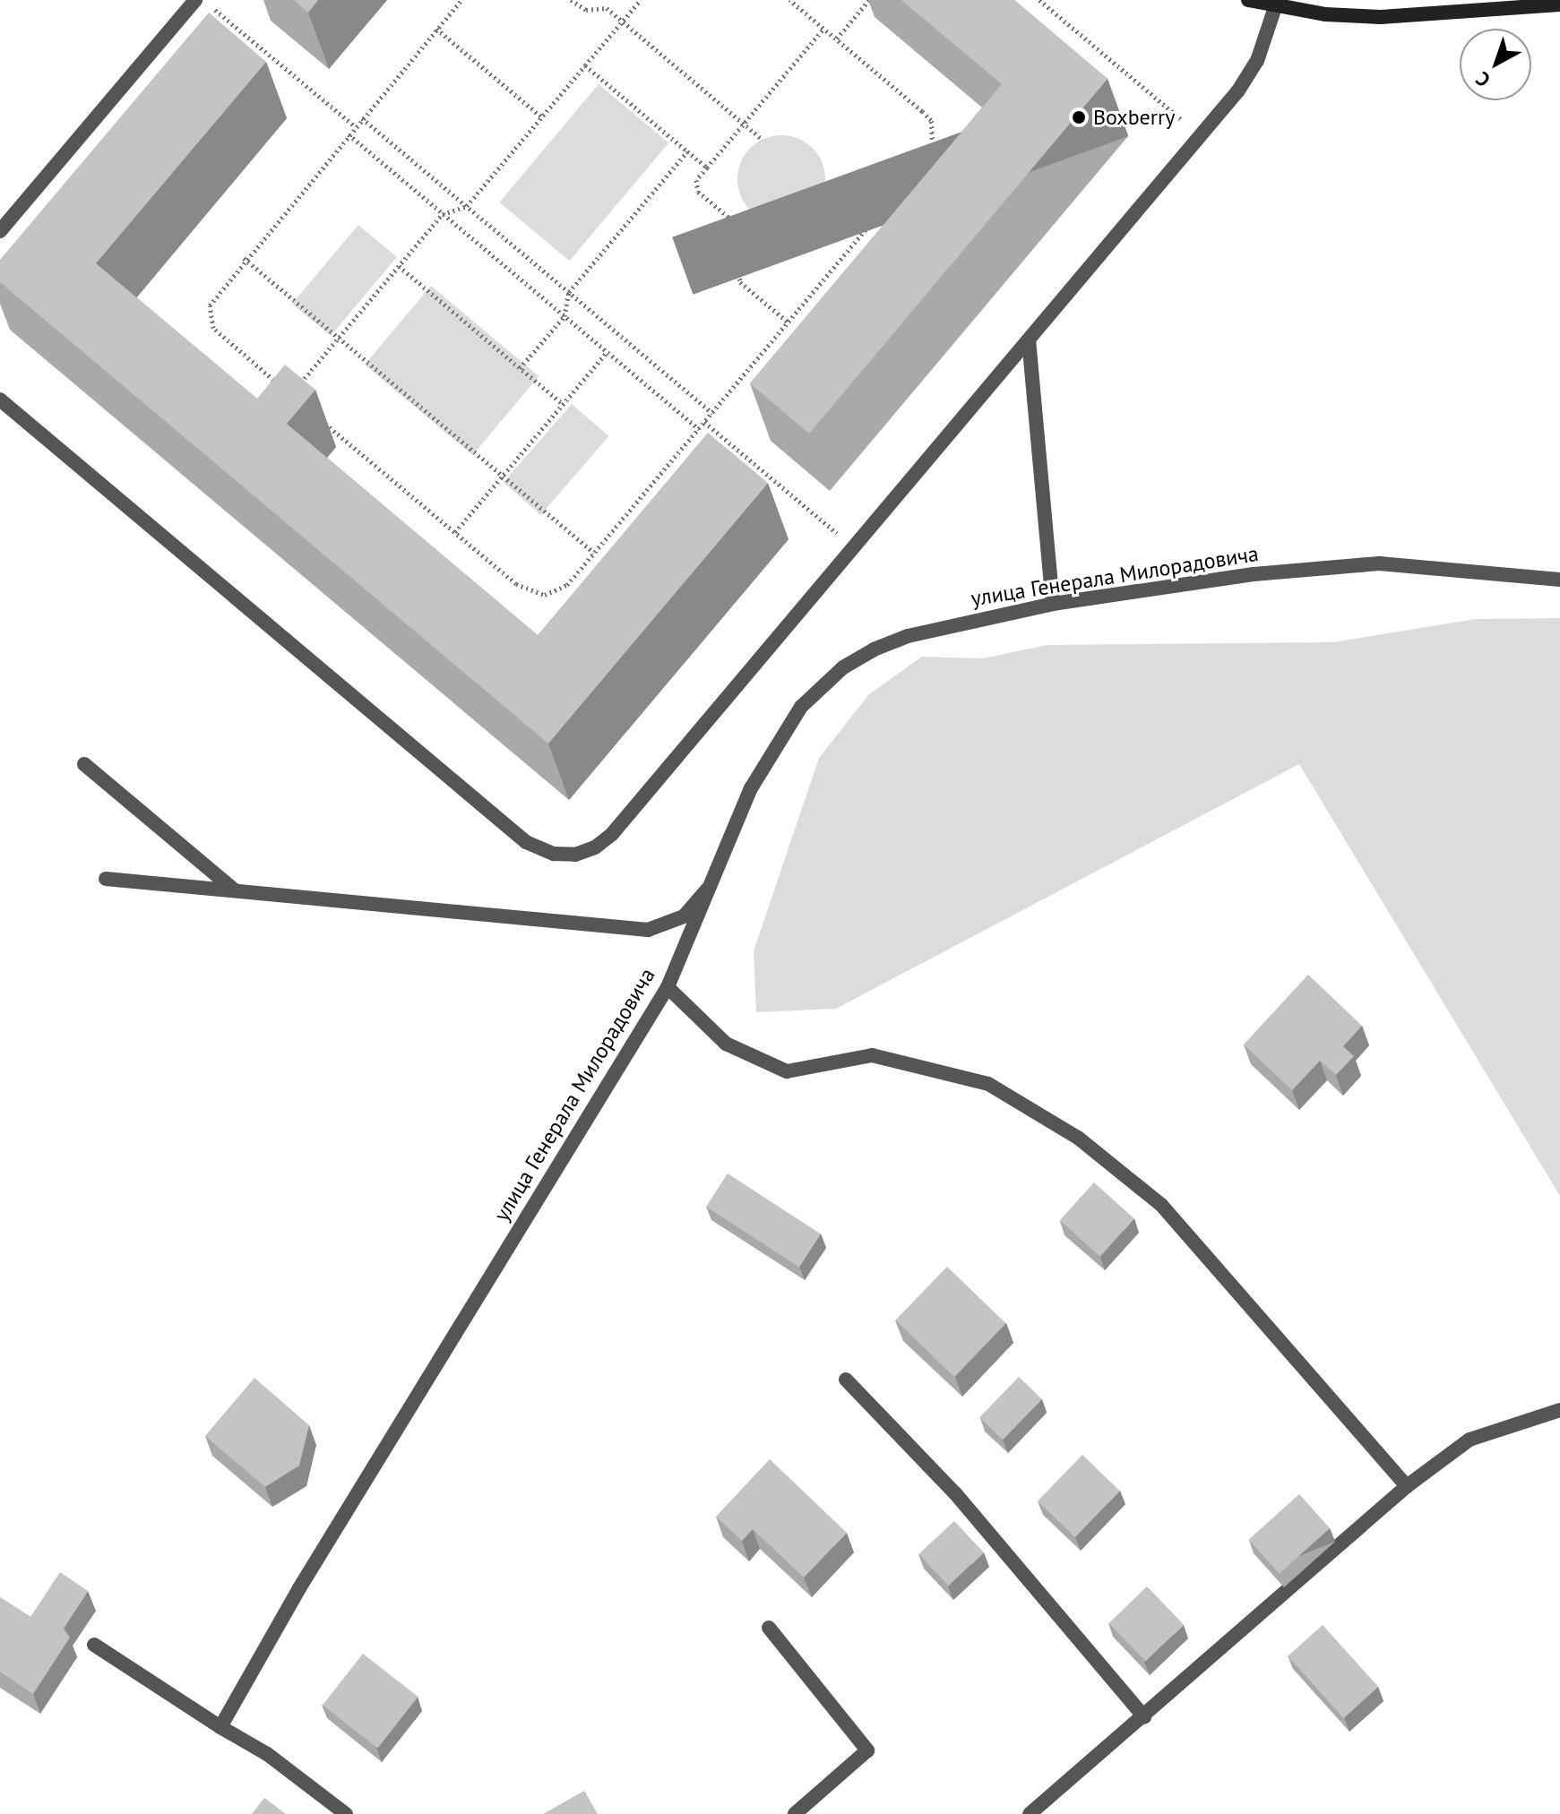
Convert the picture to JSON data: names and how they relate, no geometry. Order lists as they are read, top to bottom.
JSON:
{
  "streets": {
    "street": ["улица Генерала Милорадовича"]
  },
  "places": ["Boxberry"],
  "north": "bottom left"
}
